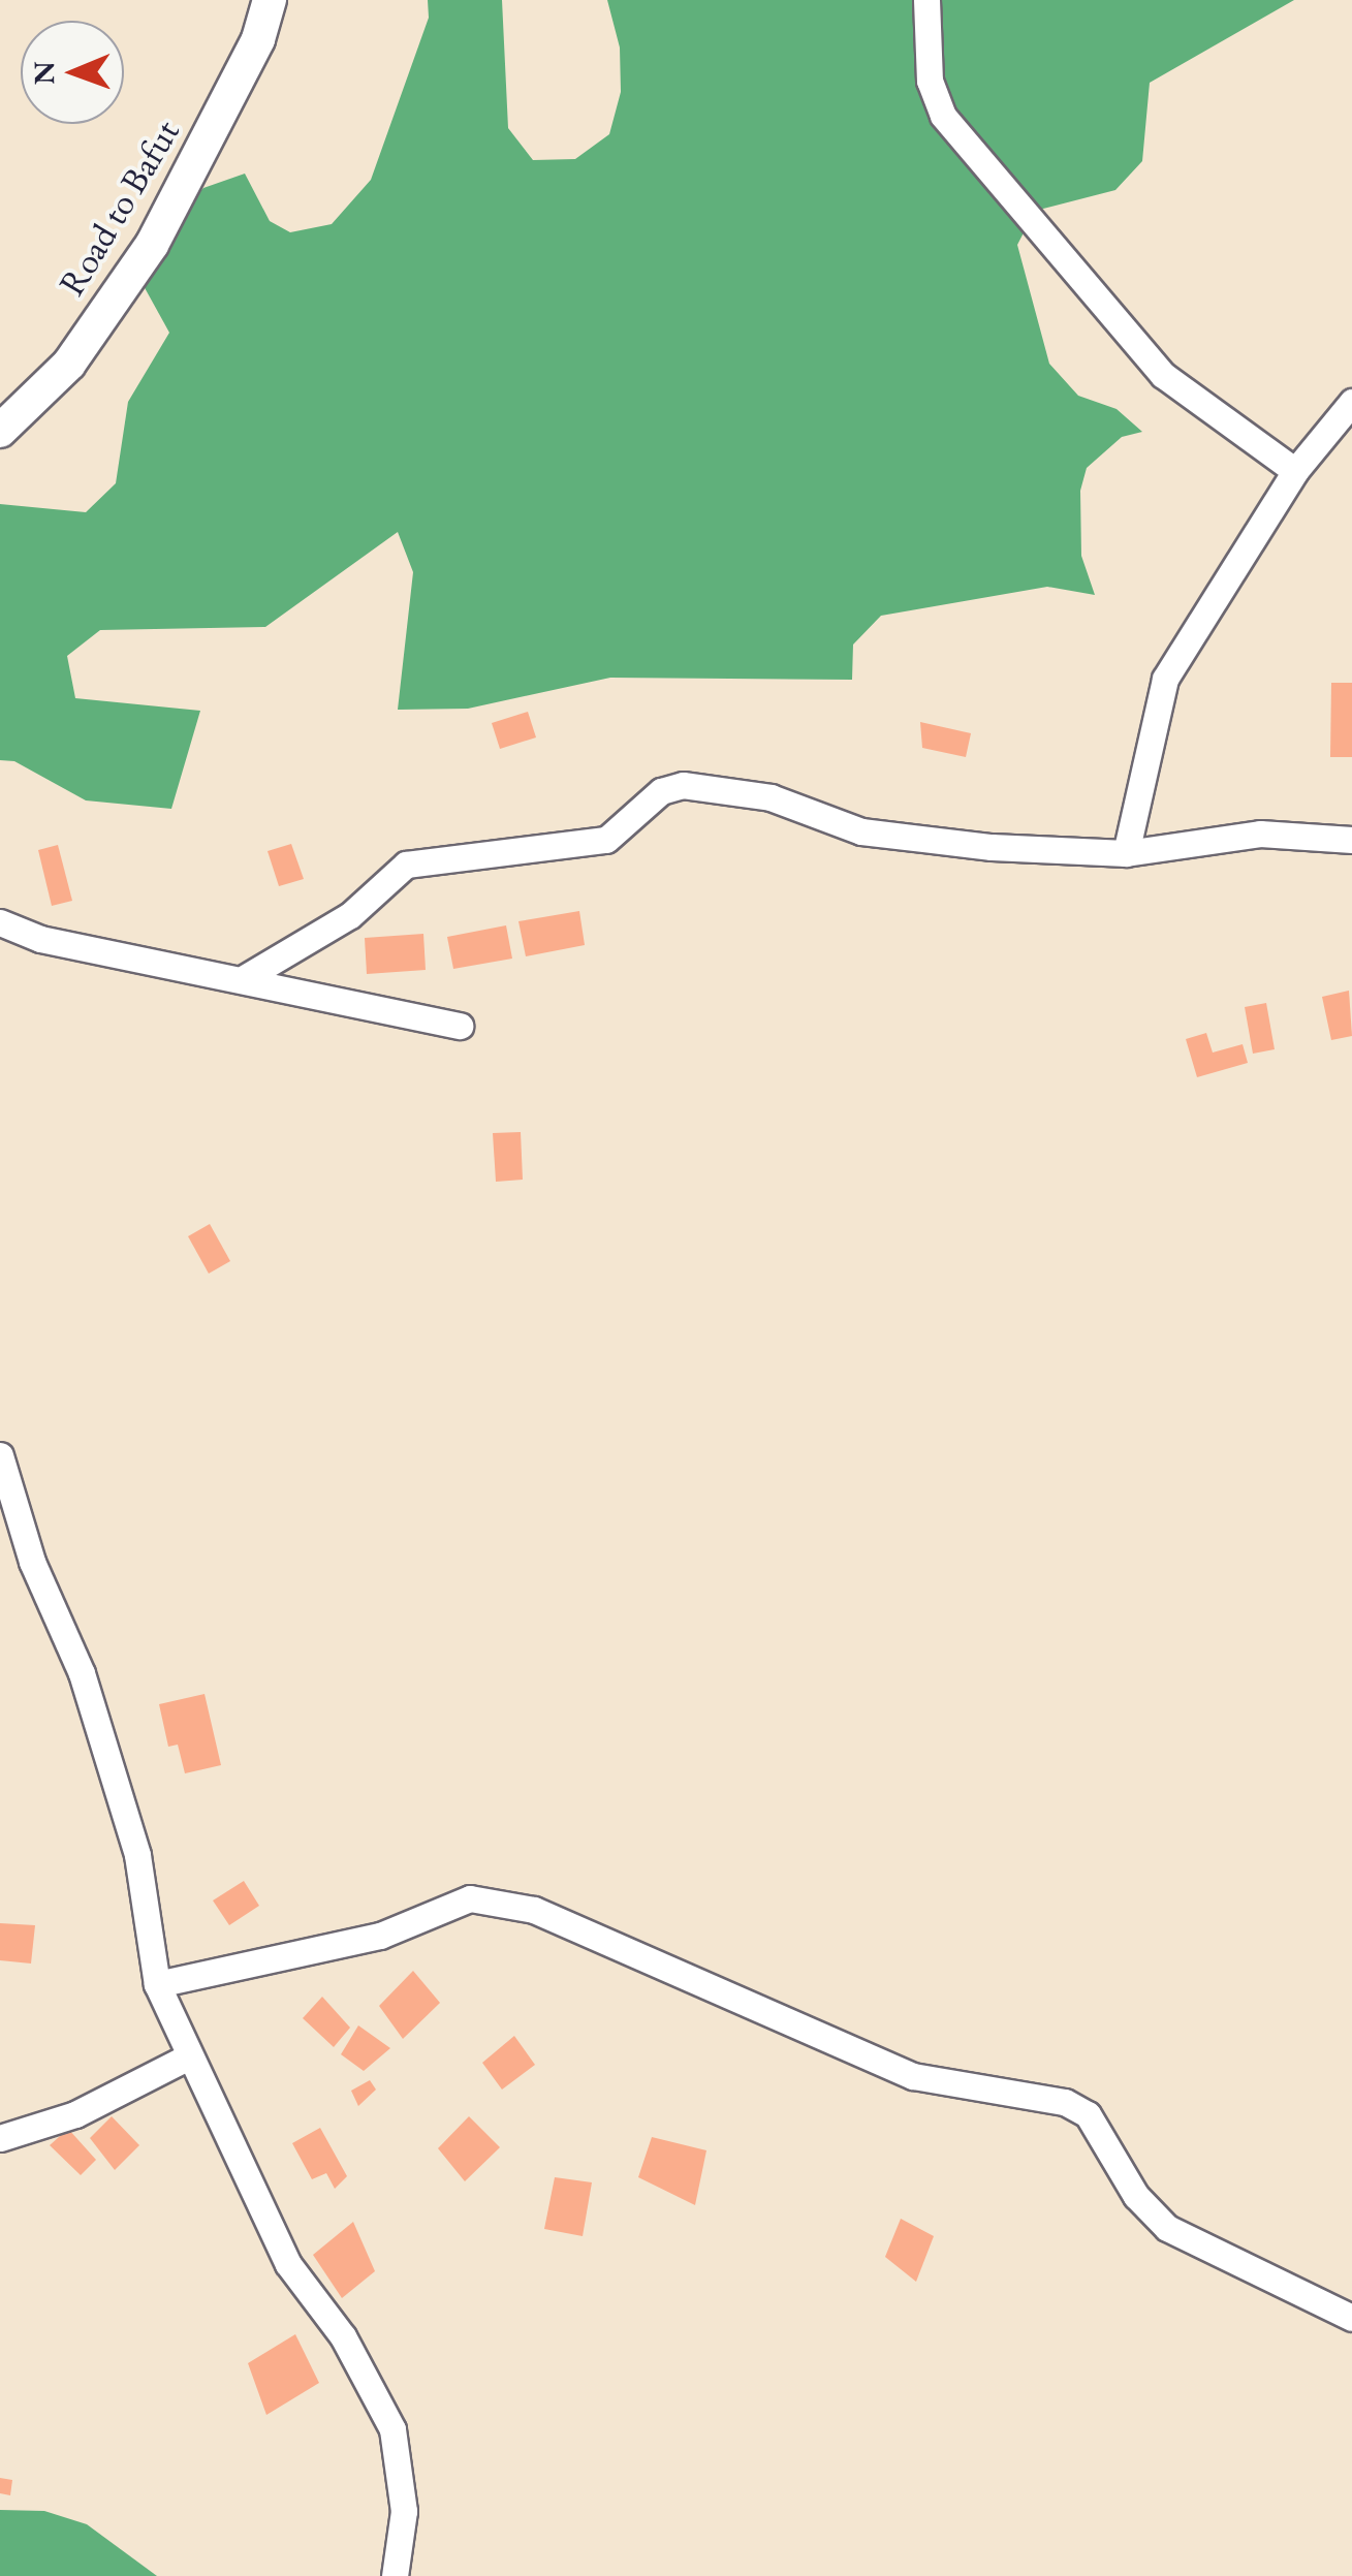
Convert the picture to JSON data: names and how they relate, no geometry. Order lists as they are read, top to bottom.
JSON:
{
  "streets": {
    "street": ["Road to Bafut"]
  },
  "north": "left"
}
